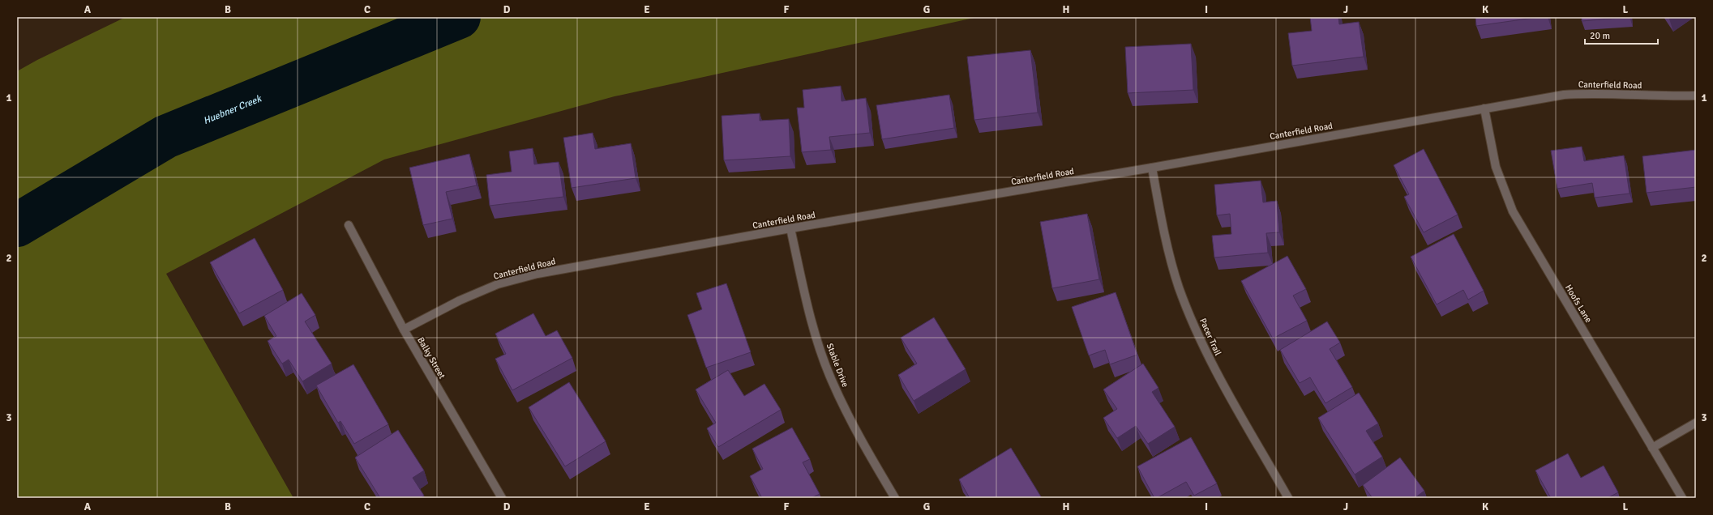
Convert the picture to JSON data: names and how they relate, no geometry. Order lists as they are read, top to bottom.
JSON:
{
  "streets": {
    "street": [
      "Canterfield Road",
      "Hoofs Lane",
      "Pacer Trail",
      "Balky Street",
      "Stable Drive"
    ]
  },
  "crossings": [
    ["Canterfield Road", "Hoofs Lane"],
    ["Canterfield Road", "Pacer Trail"],
    ["Canterfield Road", "Balky Street"],
    ["Canterfield Road", "Stable Drive"]
  ],
  "water": ["Huebner Creek"],
  "scale_bar": "20 m",
  "grid": {
    "columns": [
      "A",
      "B",
      "C",
      "D",
      "E",
      "F",
      "G",
      "H",
      "I",
      "J",
      "K",
      "L"
    ],
    "rows": ["1", "2", "3"]
  }
}
